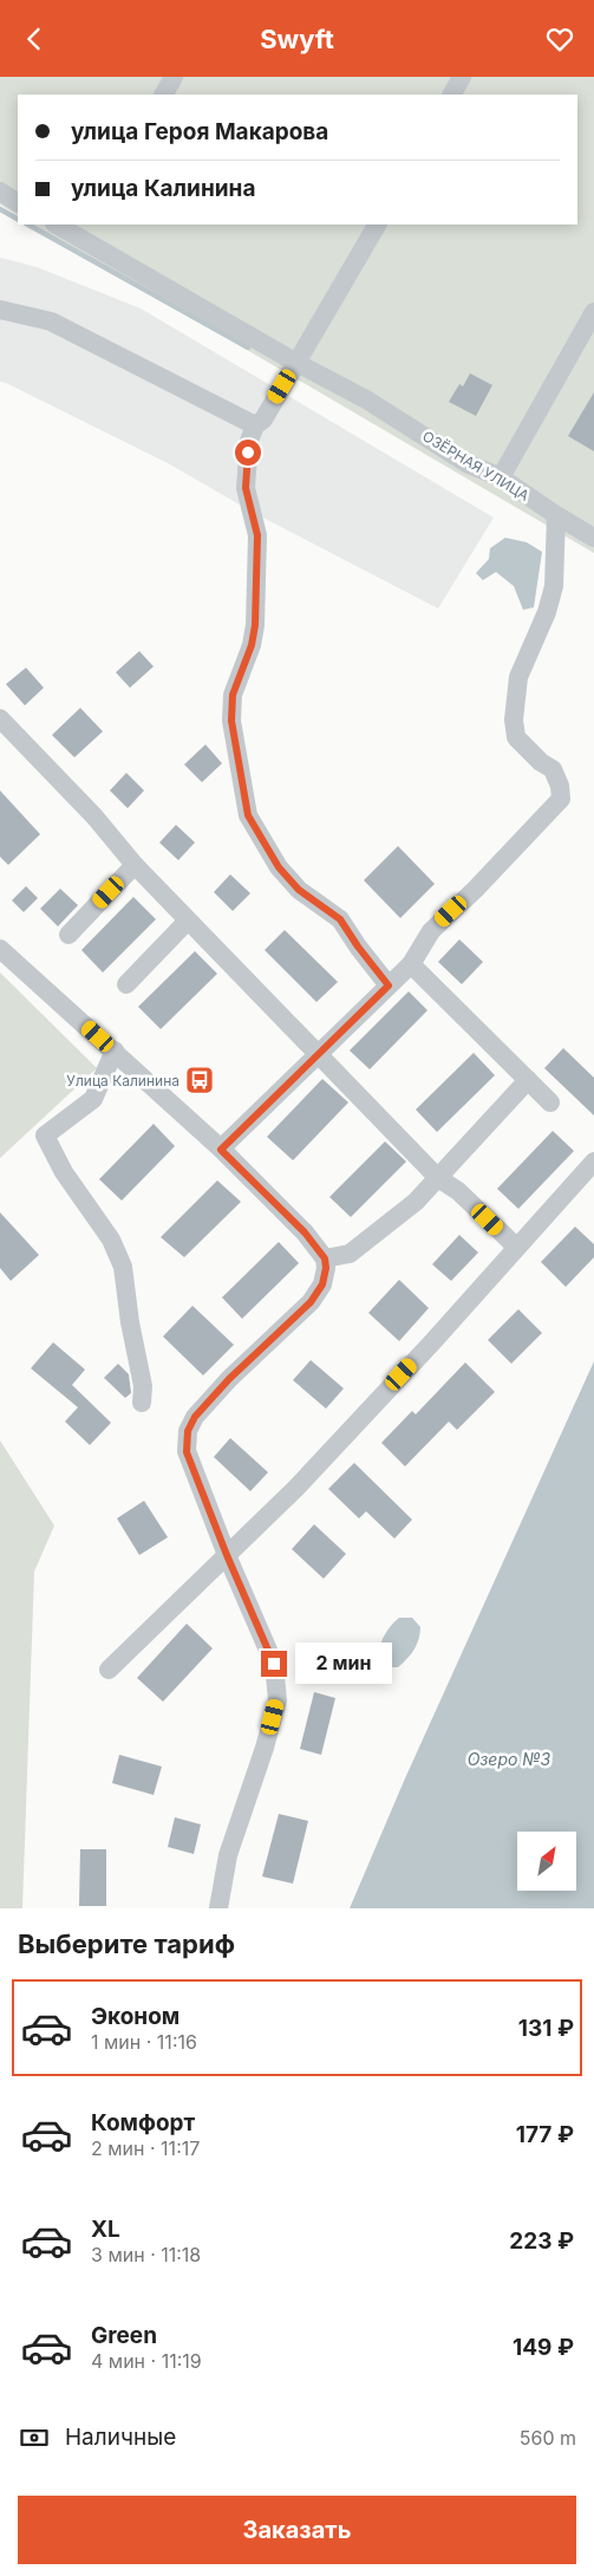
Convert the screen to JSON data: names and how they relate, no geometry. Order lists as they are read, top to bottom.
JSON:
{
  "streets": {
    "street": ["ОЗЁРНАЯ УЛИЦА"]
  },
  "water": ["Озеро №3"],
  "places": {
    "bus stop": ["Улица Калинина"]
  },
  "north": "top right",
  "page": {
    "header": "Swyft",
    "banner": ["улица Героя Макарова", "улица Калинина"],
    "bubble": "2 мин",
    "heading": "Выберите тариф",
    "list": [
      {
        "name": "Эконом",
        "note": "1 мин · 11:16",
        "value": "131 ₽"
      },
      {
        "name": "Комфорт",
        "note": "2 мин · 11:17",
        "value": "177 ₽"
      },
      {
        "name": "XL",
        "note": "3 мин · 11:18",
        "value": "223 ₽"
      },
      {
        "name": "Green",
        "note": "4 мин · 11:19",
        "value": "149 ₽"
      }
    ],
    "pay": ["Наличные", "560 m"],
    "buttons": "Заказать"
  }
}
